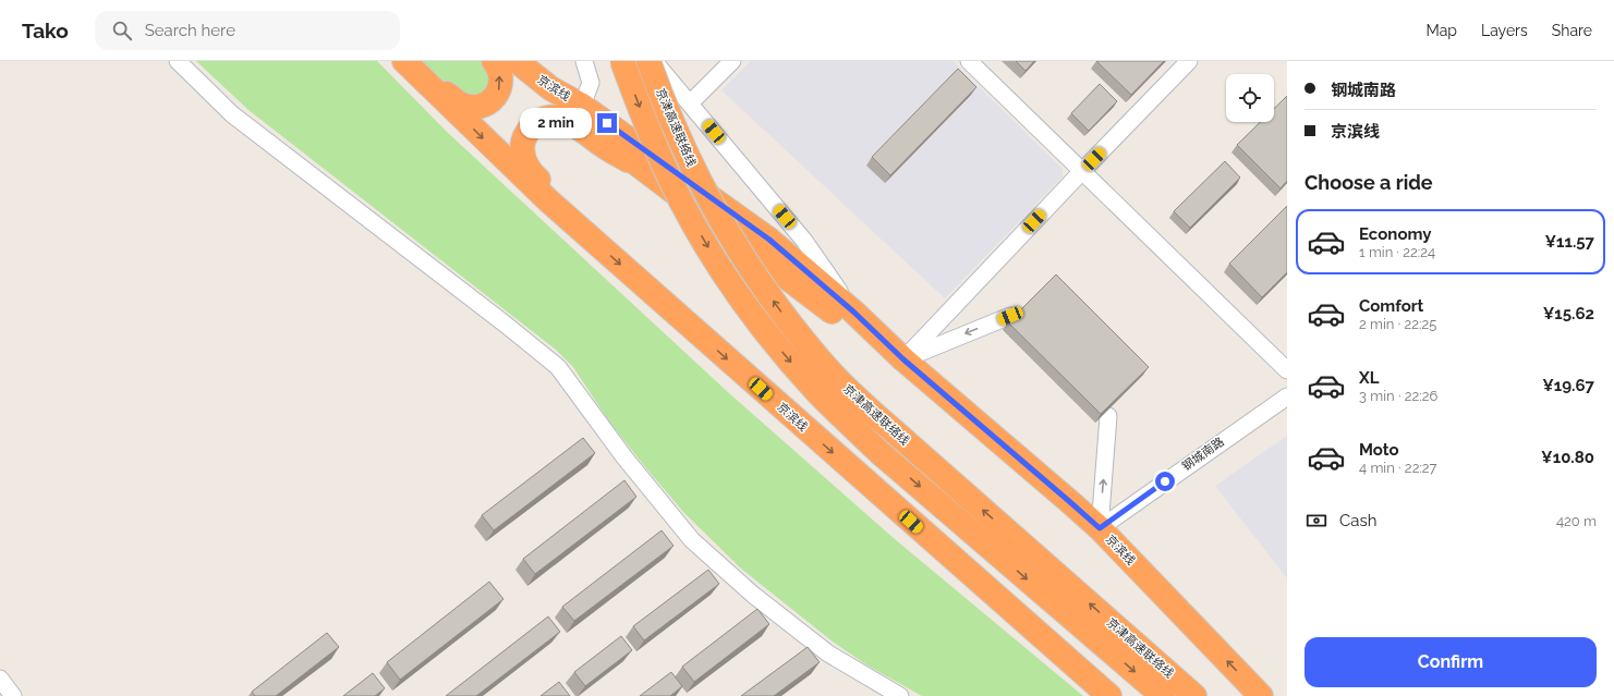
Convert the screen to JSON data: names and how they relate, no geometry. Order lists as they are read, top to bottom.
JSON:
{
  "streets": {
    "highway": ["京滨线", "京津高速联络线"],
    "street": ["钢城南路"]
  },
  "crossings": [
    ["京滨线", "钢城南路"]
  ],
  "page": {
    "header": "Tako",
    "search": "Search here",
    "nav": ["Map", "Layers", "Share"],
    "banner": ["钢城南路", "京滨线"],
    "bubble": "2 min",
    "heading": "Choose a ride",
    "list": [
      {
        "name": "Economy",
        "note": "1 min · 22:24",
        "value": "¥11.57"
      },
      {
        "name": "Comfort",
        "note": "2 min · 22:25",
        "value": "¥15.62"
      },
      {
        "name": "XL",
        "note": "3 min · 22:26",
        "value": "¥19.67"
      },
      {
        "name": "Moto",
        "note": "4 min · 22:27",
        "value": "¥10.80"
      }
    ],
    "pay": ["Cash", "420 m"],
    "buttons": "Confirm"
  }
}
